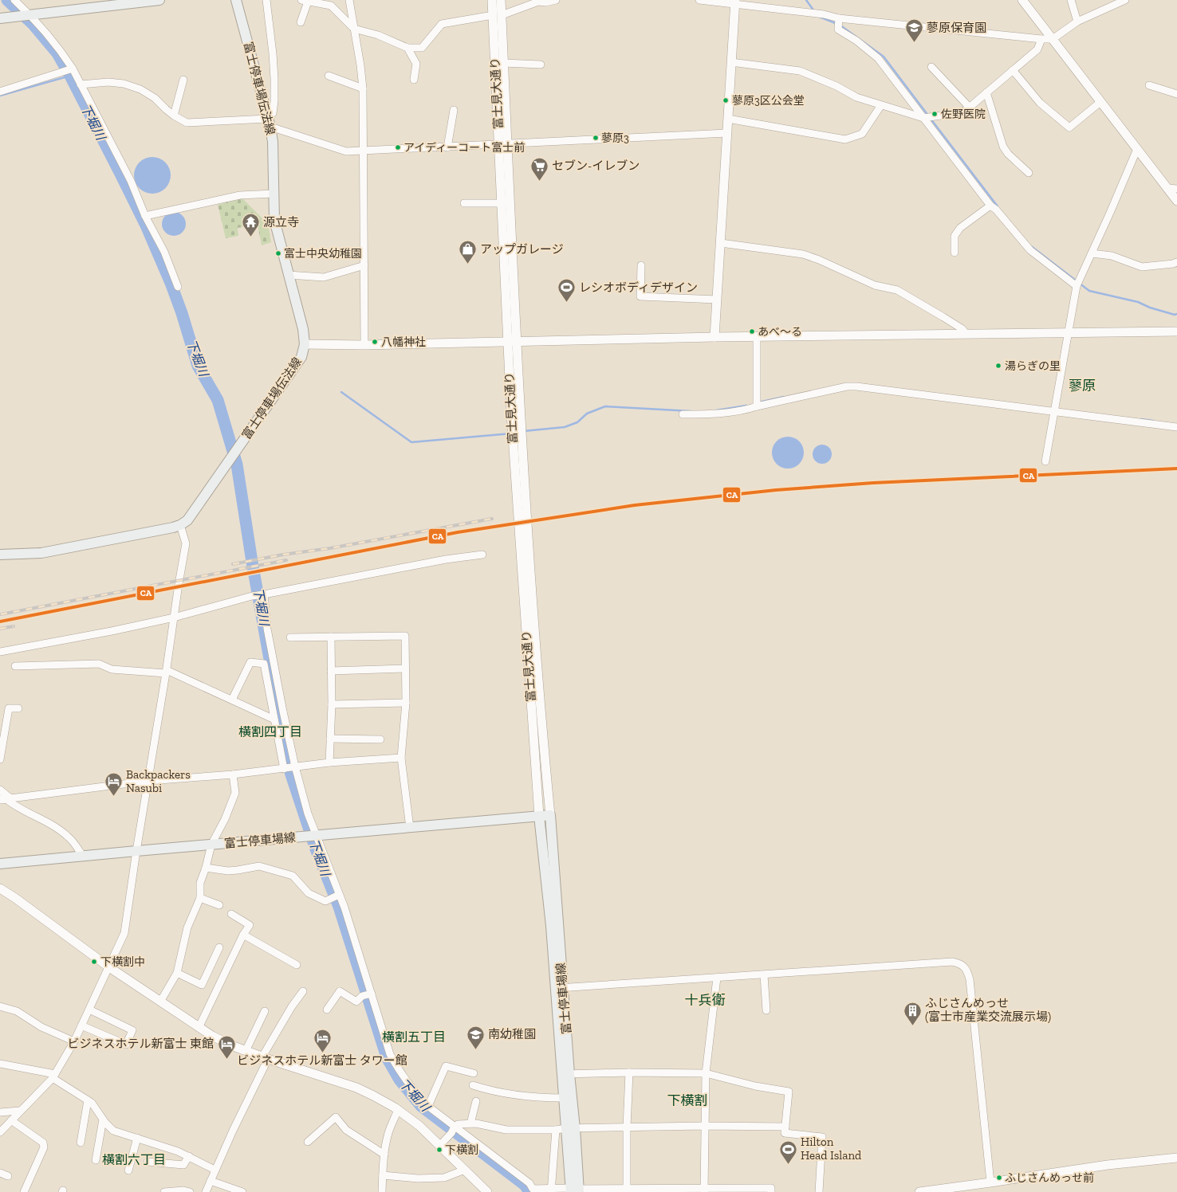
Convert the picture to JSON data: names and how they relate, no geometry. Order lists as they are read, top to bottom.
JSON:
{
  "streets": {
    "main road": ["富士停車場伝法線", "富士停車場線"],
    "street": ["富士見大通り"]
  },
  "crossings": [
    ["富士見大通り", "富士停車場線"]
  ],
  "districts": [
    "蓼原",
    "横割四丁目",
    "十兵衛",
    "横割五丁目",
    "下横割",
    "横割六丁目"
  ],
  "water": ["下堀川"],
  "places": {
    "school or university": ["蓼原保育園", "南幼稚園"],
    "other": [
      "蓼原3区公会堂",
      "佐野医院",
      "蓼原3",
      "アイディーコート富士前",
      "富士中央幼稚園",
      "あべ〜る",
      "八幡神社",
      "湯らぎの里",
      "下横割中",
      "下横割",
      "ふじさんめっせ前"
    ],
    "supermarket": ["セブン-イレブン"],
    "temple": ["源立寺"],
    "shop": ["アップガレージ"],
    "sports": ["レシオボディデザイン", "Hilton Head Island"],
    "hotel": ["Backpackers Nasubi", "ビジネスホテル新富士 タワー館", "ビジネスホテル新富士 東館"],
    "building": ["ふじさんめっせ (富士市産業交流展示場)"]
  },
  "lines": ["transit line CA"]
}
